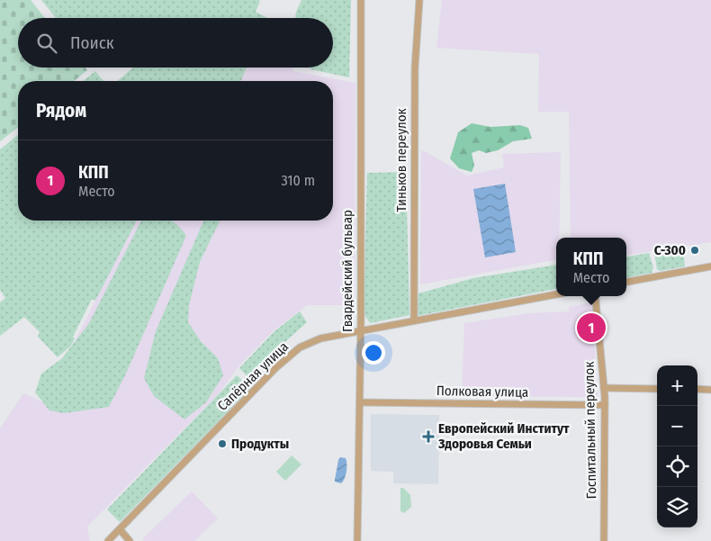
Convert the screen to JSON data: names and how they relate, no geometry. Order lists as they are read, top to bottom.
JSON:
{
  "streets": {
    "street": [
      "Тиньков переулок",
      "Гвардейский бульвар",
      "Сапёрная улица",
      "Полковая улица",
      "Госпитальный переулок"
    ]
  },
  "crossings": [
    ["Тиньков переулок", "Сапёрная улица"],
    ["Гвардейский бульвар", "Сапёрная улица"],
    ["Гвардейский бульвар", "Полковая улица"],
    ["Полковая улица", "Госпитальный переулок"]
  ],
  "places": {
    "other": ["С-300", "Продукты"],
    "health": ["Европейский Институт Здоровья Семьи"]
  },
  "page": {
    "search": "Поиск",
    "heading": "Рядом",
    "list": [
      {
        "mark": "1",
        "name": "КПП",
        "note": "Место",
        "value": "310 m"
      }
    ],
    "popup": ["КПП", "Место"],
    "pins": "1",
    "map_buttons": ["+", "−"]
  }
}
